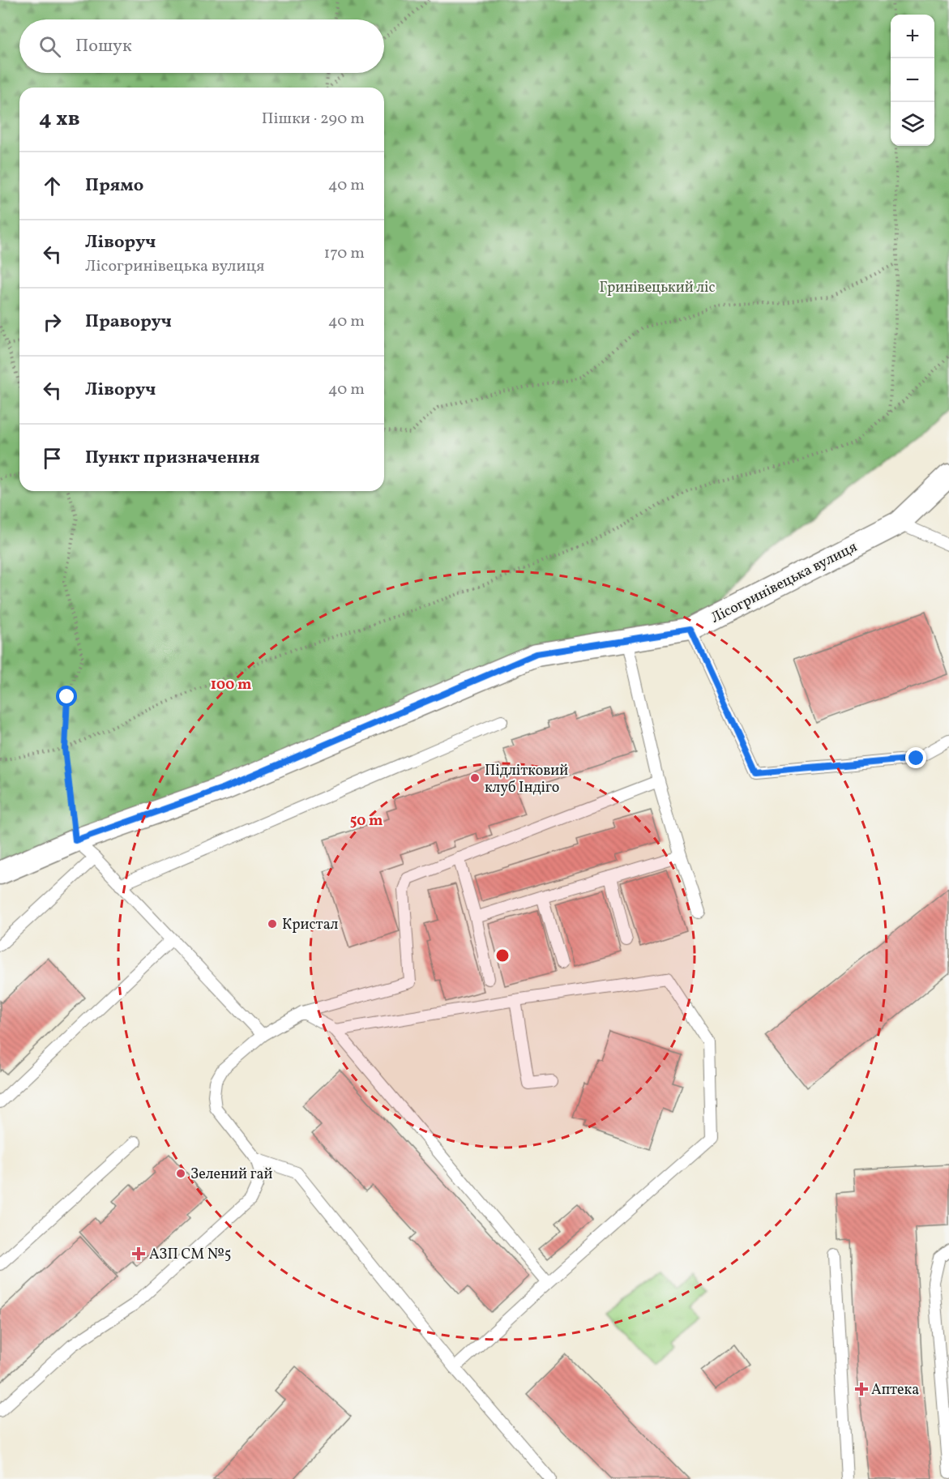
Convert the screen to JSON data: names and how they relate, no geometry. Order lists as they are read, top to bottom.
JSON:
{
  "streets": {
    "street": ["Лісогринівецька вулиця"]
  },
  "parks": ["Гринівецький ліс"],
  "places": {
    "other": ["Підлітковий клуб Індіго", "Кристал", "Зелений гай"],
    "health": ["АЗП СМ №5", "Аптека"]
  },
  "page": {
    "map_buttons": ["+", "−"],
    "search": "Пошук",
    "heading": ["4 хв", "Пішки · 290 m"],
    "list": [
      ["Прямо", "40 m"],
      ["Ліворуч", "Лісогринівецька вулиця", "170 m"],
      ["Праворуч", "40 m"],
      ["Ліворуч", "40 m"],
      "Пункт призначення"
    ]
  },
  "rings": ["100 m", "50 m"]
}
